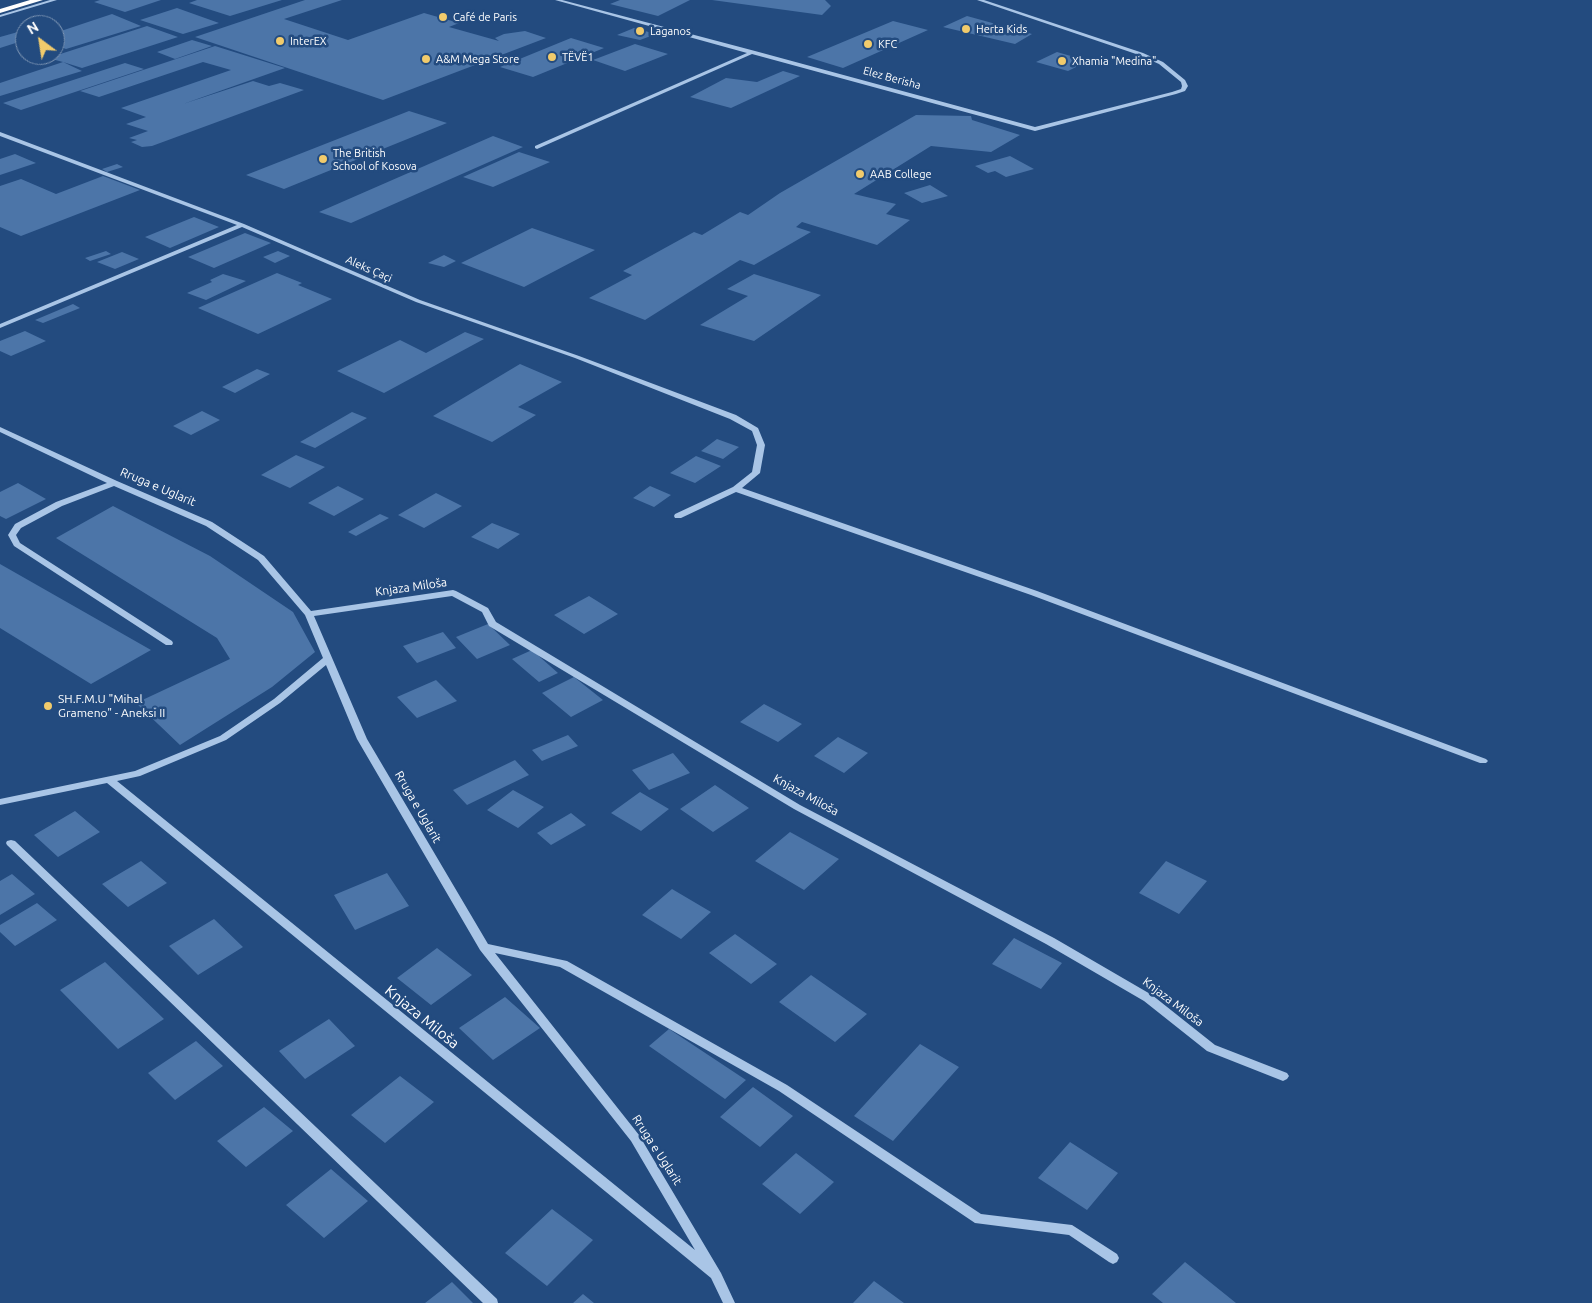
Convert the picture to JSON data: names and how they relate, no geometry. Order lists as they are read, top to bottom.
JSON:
{
  "streets": {
    "street": [
      "Elez Berisha",
      "Aleks Çaçi",
      "Rruga e Uglarit",
      "Knjaza Miloša"
    ]
  },
  "crossings": [
    ["Rruga e Uglarit", "Knjaza Miloša"]
  ],
  "places": [
    "Café de Paris",
    "Herta Kids",
    "Laganos",
    "InterEX",
    "KFC",
    "TËVË1",
    "A&M Mega Store",
    "Xhamia \"Medina\"",
    "The British School of Kosova",
    "AAB College",
    "SH.F.M.U \"Mihal Grameno\" - Aneksi II"
  ],
  "north": "top left"
}
